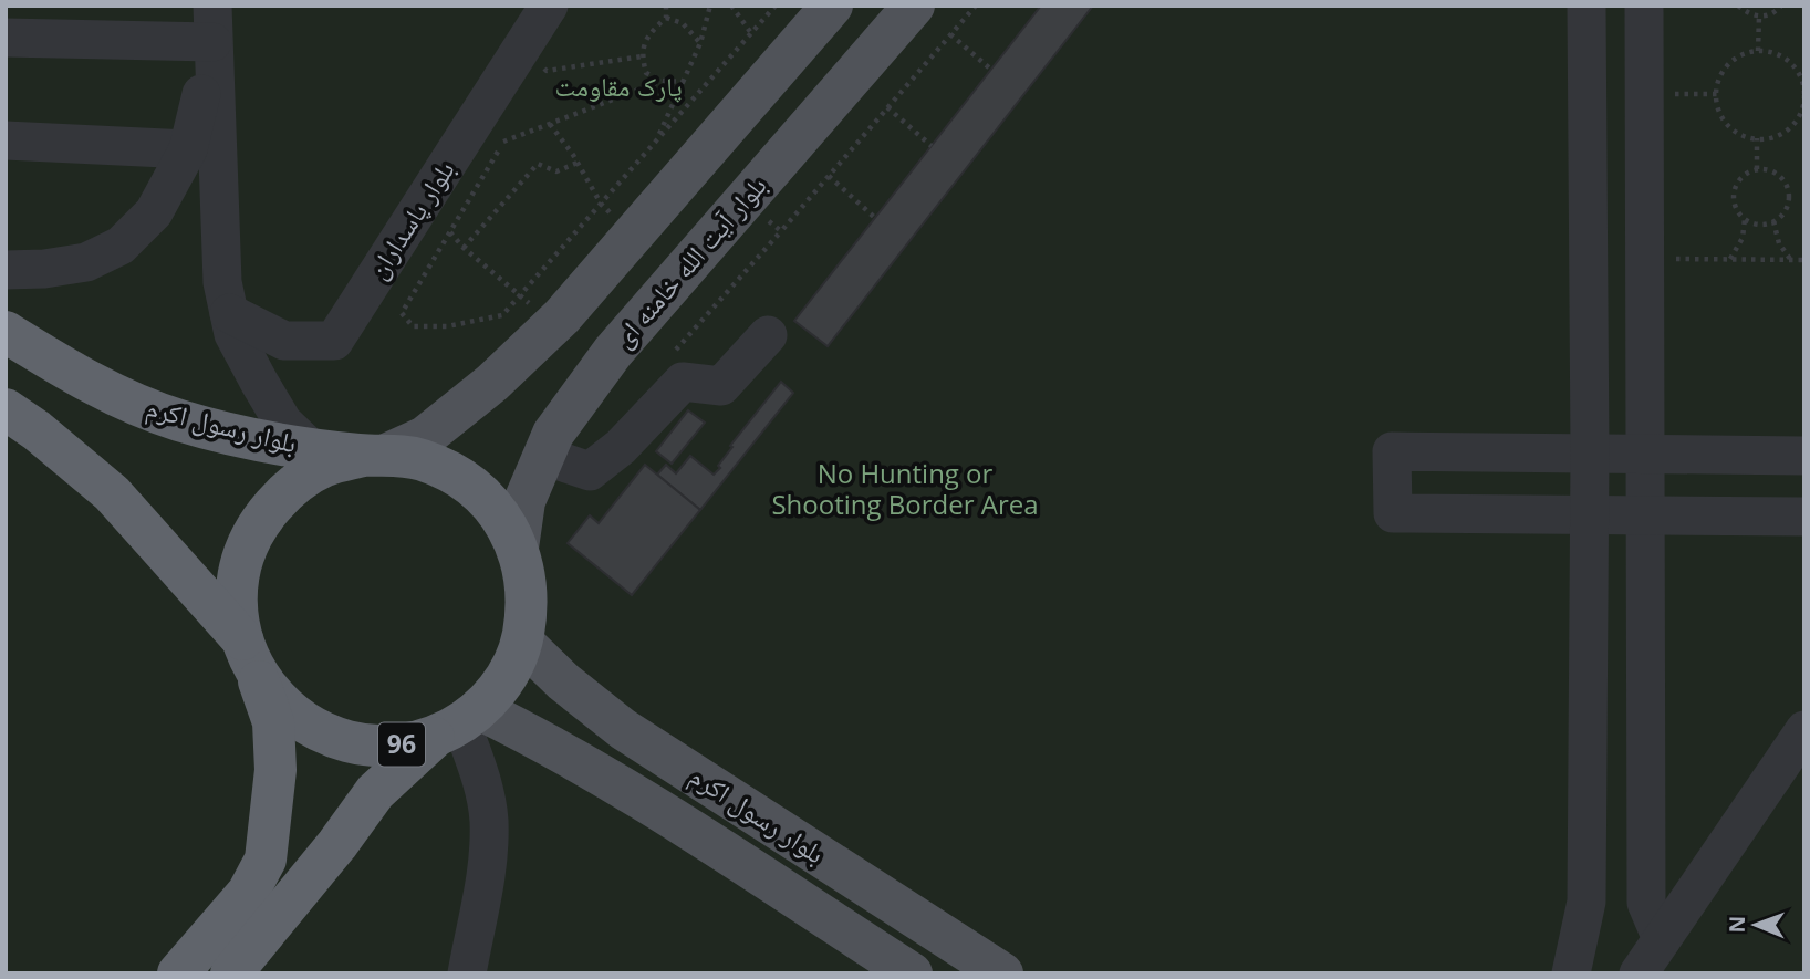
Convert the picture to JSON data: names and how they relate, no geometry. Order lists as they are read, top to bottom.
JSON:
{
  "streets": {
    "highway": ["بلوار رسول اکرم", "96"],
    "main road": ["بلوار آیت الله خامنه ای"],
    "street": ["بلوار پاسداران"]
  },
  "crossings": [
    ["بلوار آیت الله خامنه ای", "96"],
    ["بلوار رسول اکرم", "96"]
  ],
  "parks": ["پارک مقاومت", "No Hunting or Shooting Border Area"],
  "north": "left"
}
